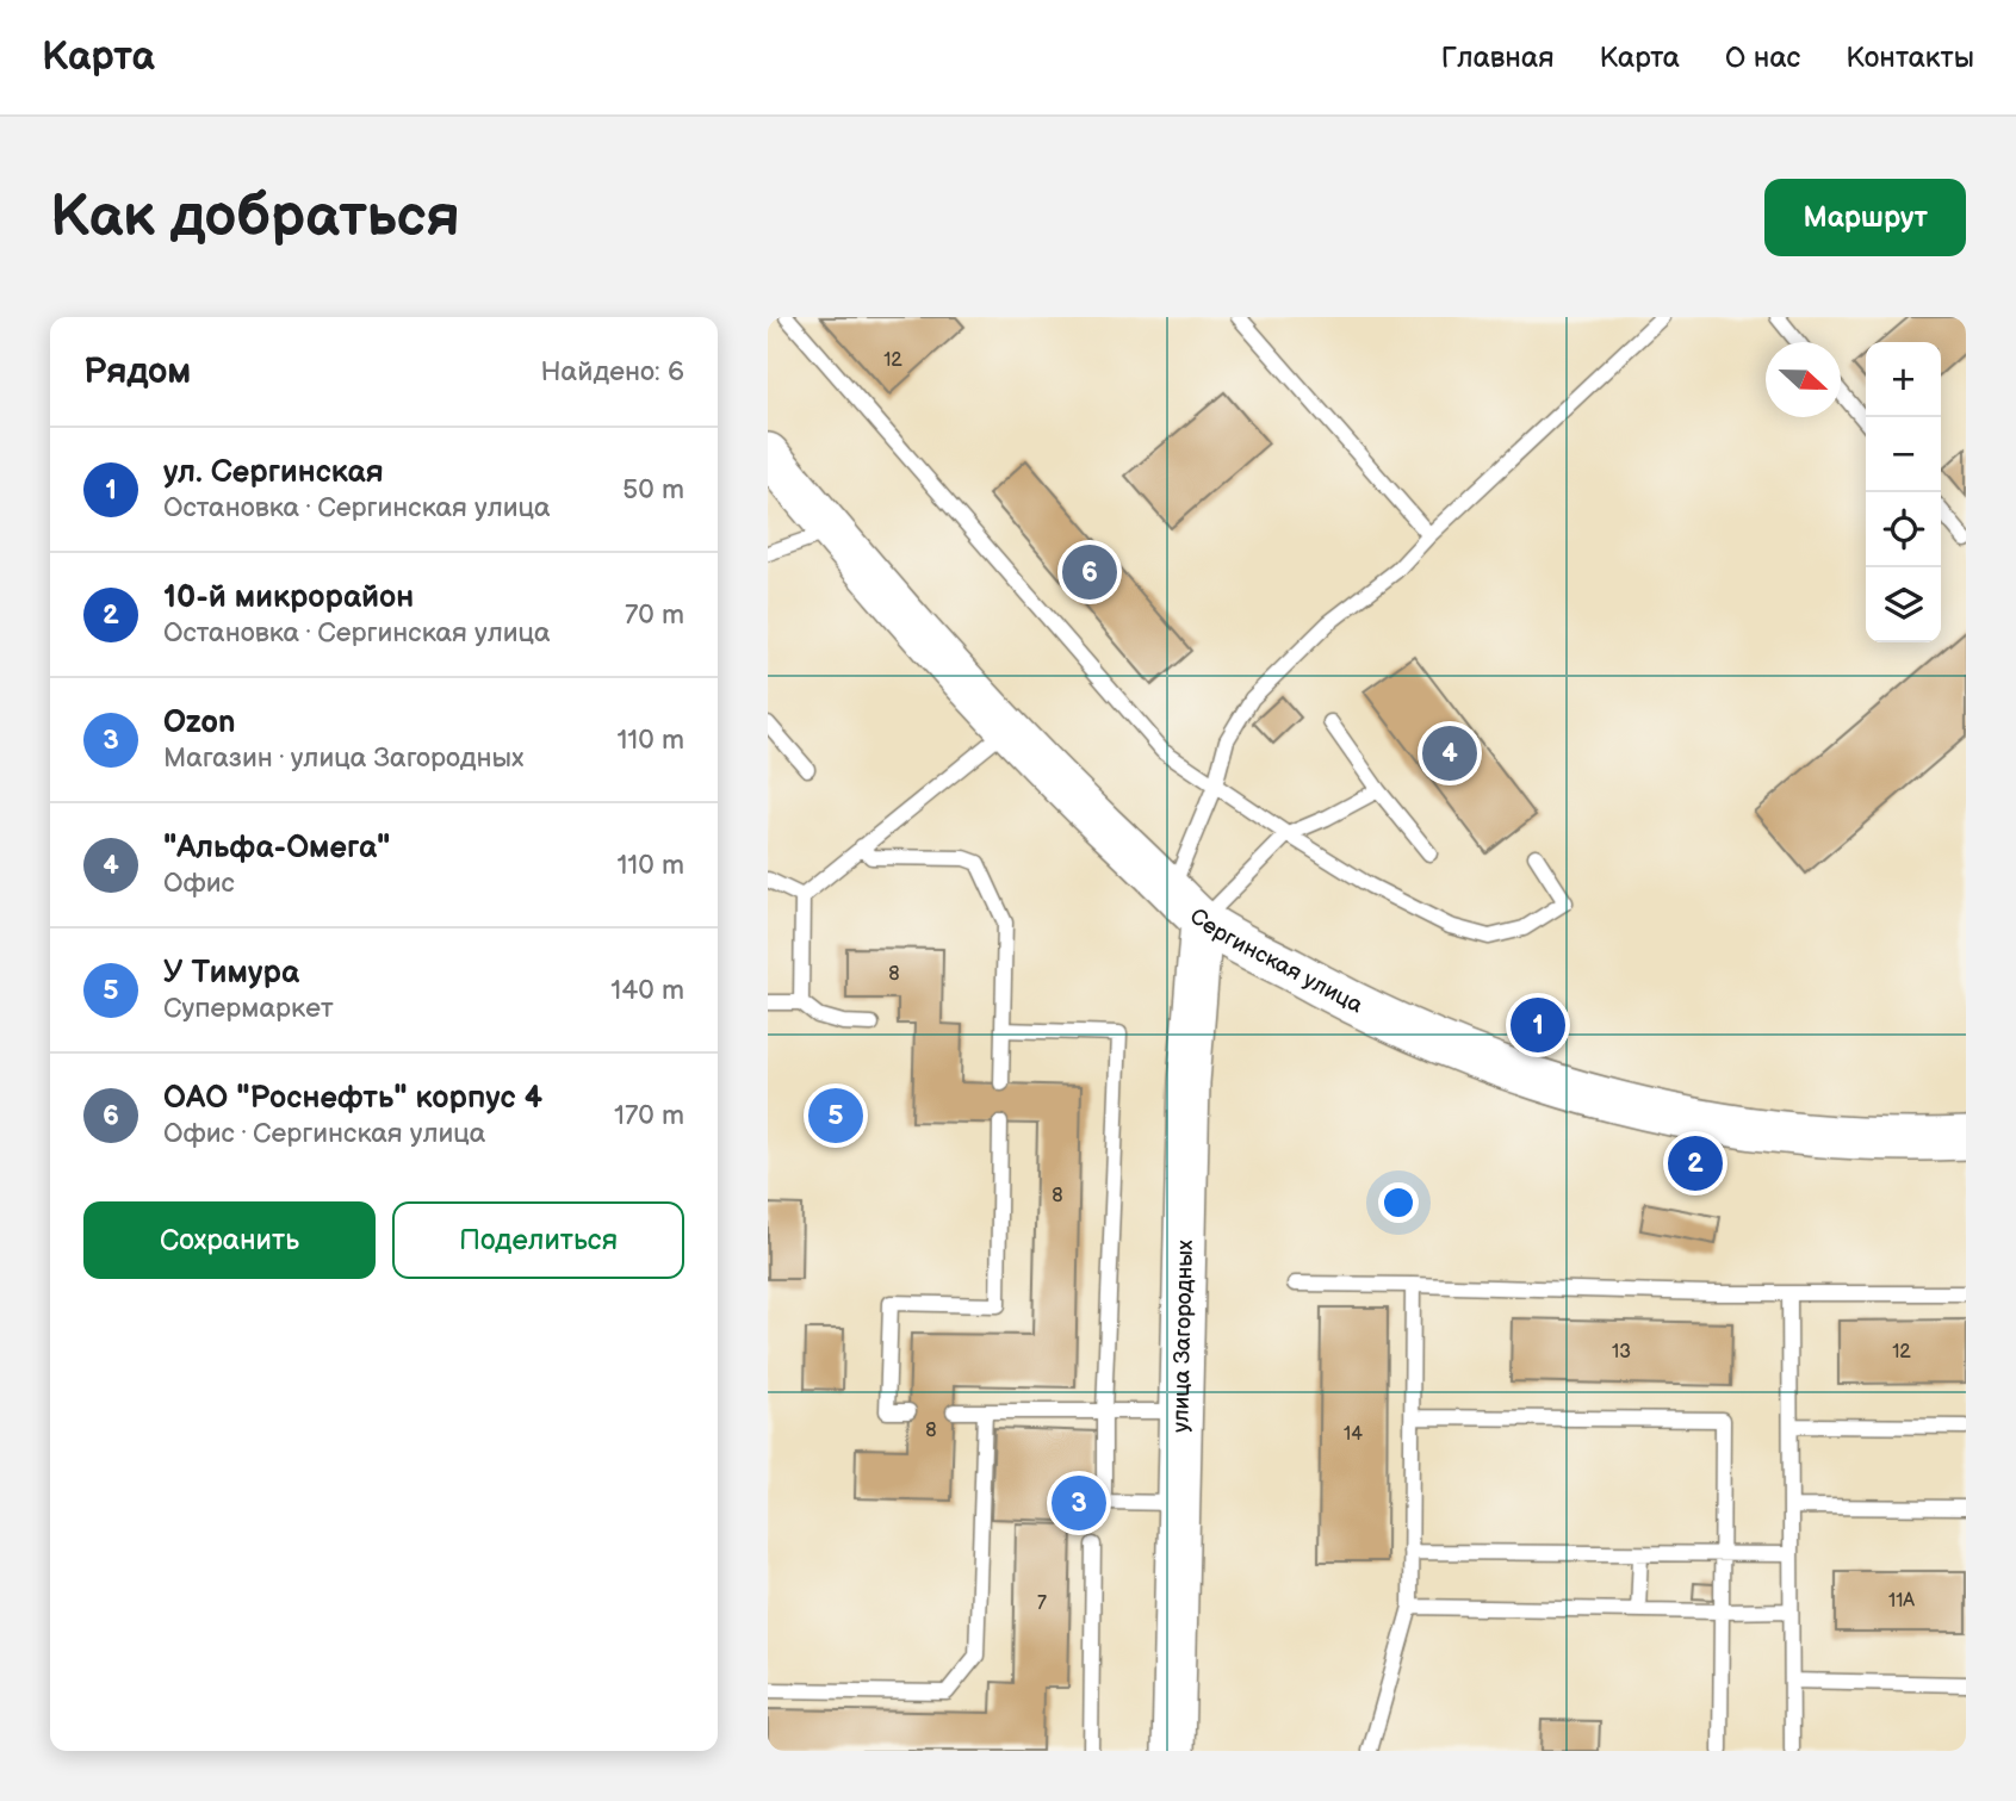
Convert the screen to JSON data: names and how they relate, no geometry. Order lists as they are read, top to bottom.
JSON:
{
  "streets": {
    "main road": ["Сергинская улица", "улица Загородных"]
  },
  "crossings": [
    ["Сергинская улица", "улица Загородных"]
  ],
  "house_numbers": [
    "12",
    "8",
    "8",
    "13",
    "12",
    "8",
    "14",
    "11А",
    "7"
  ],
  "north": "right",
  "page": {
    "header": "Карта",
    "nav": [
      "Главная",
      "Карта",
      "О нас",
      "Контакты"
    ],
    "buttons": [
      "Маршрут",
      ["Сохранить", "Поделиться"]
    ],
    "title": "Как добраться",
    "heading": ["Рядом", "Найдено: 6"],
    "map_buttons": ["+", "−"],
    "list": [
      {
        "mark": "1",
        "name": "ул. Сергинская",
        "note": "Остановка · Сергинская улица",
        "value": "50 m"
      },
      {
        "mark": "2",
        "name": "10-й микрорайон",
        "note": "Остановка · Сергинская улица",
        "value": "70 m"
      },
      {
        "mark": "3",
        "name": "Ozon",
        "note": "Магазин · улица Загородных",
        "value": "110 m"
      },
      {
        "mark": "4",
        "name": "\"Альфа-Омега\"",
        "note": "Офис",
        "value": "110 m"
      },
      {
        "mark": "5",
        "name": "У Тимура",
        "note": "Супермаркет",
        "value": "140 m"
      },
      {
        "mark": "6",
        "name": "ОАО \"Роснефть\" корпус 4",
        "note": "Офис · Сергинская улица",
        "value": "170 m"
      }
    ],
    "pins": [
      "6",
      "4",
      "1",
      "5",
      "2",
      "3"
    ]
  }
}
